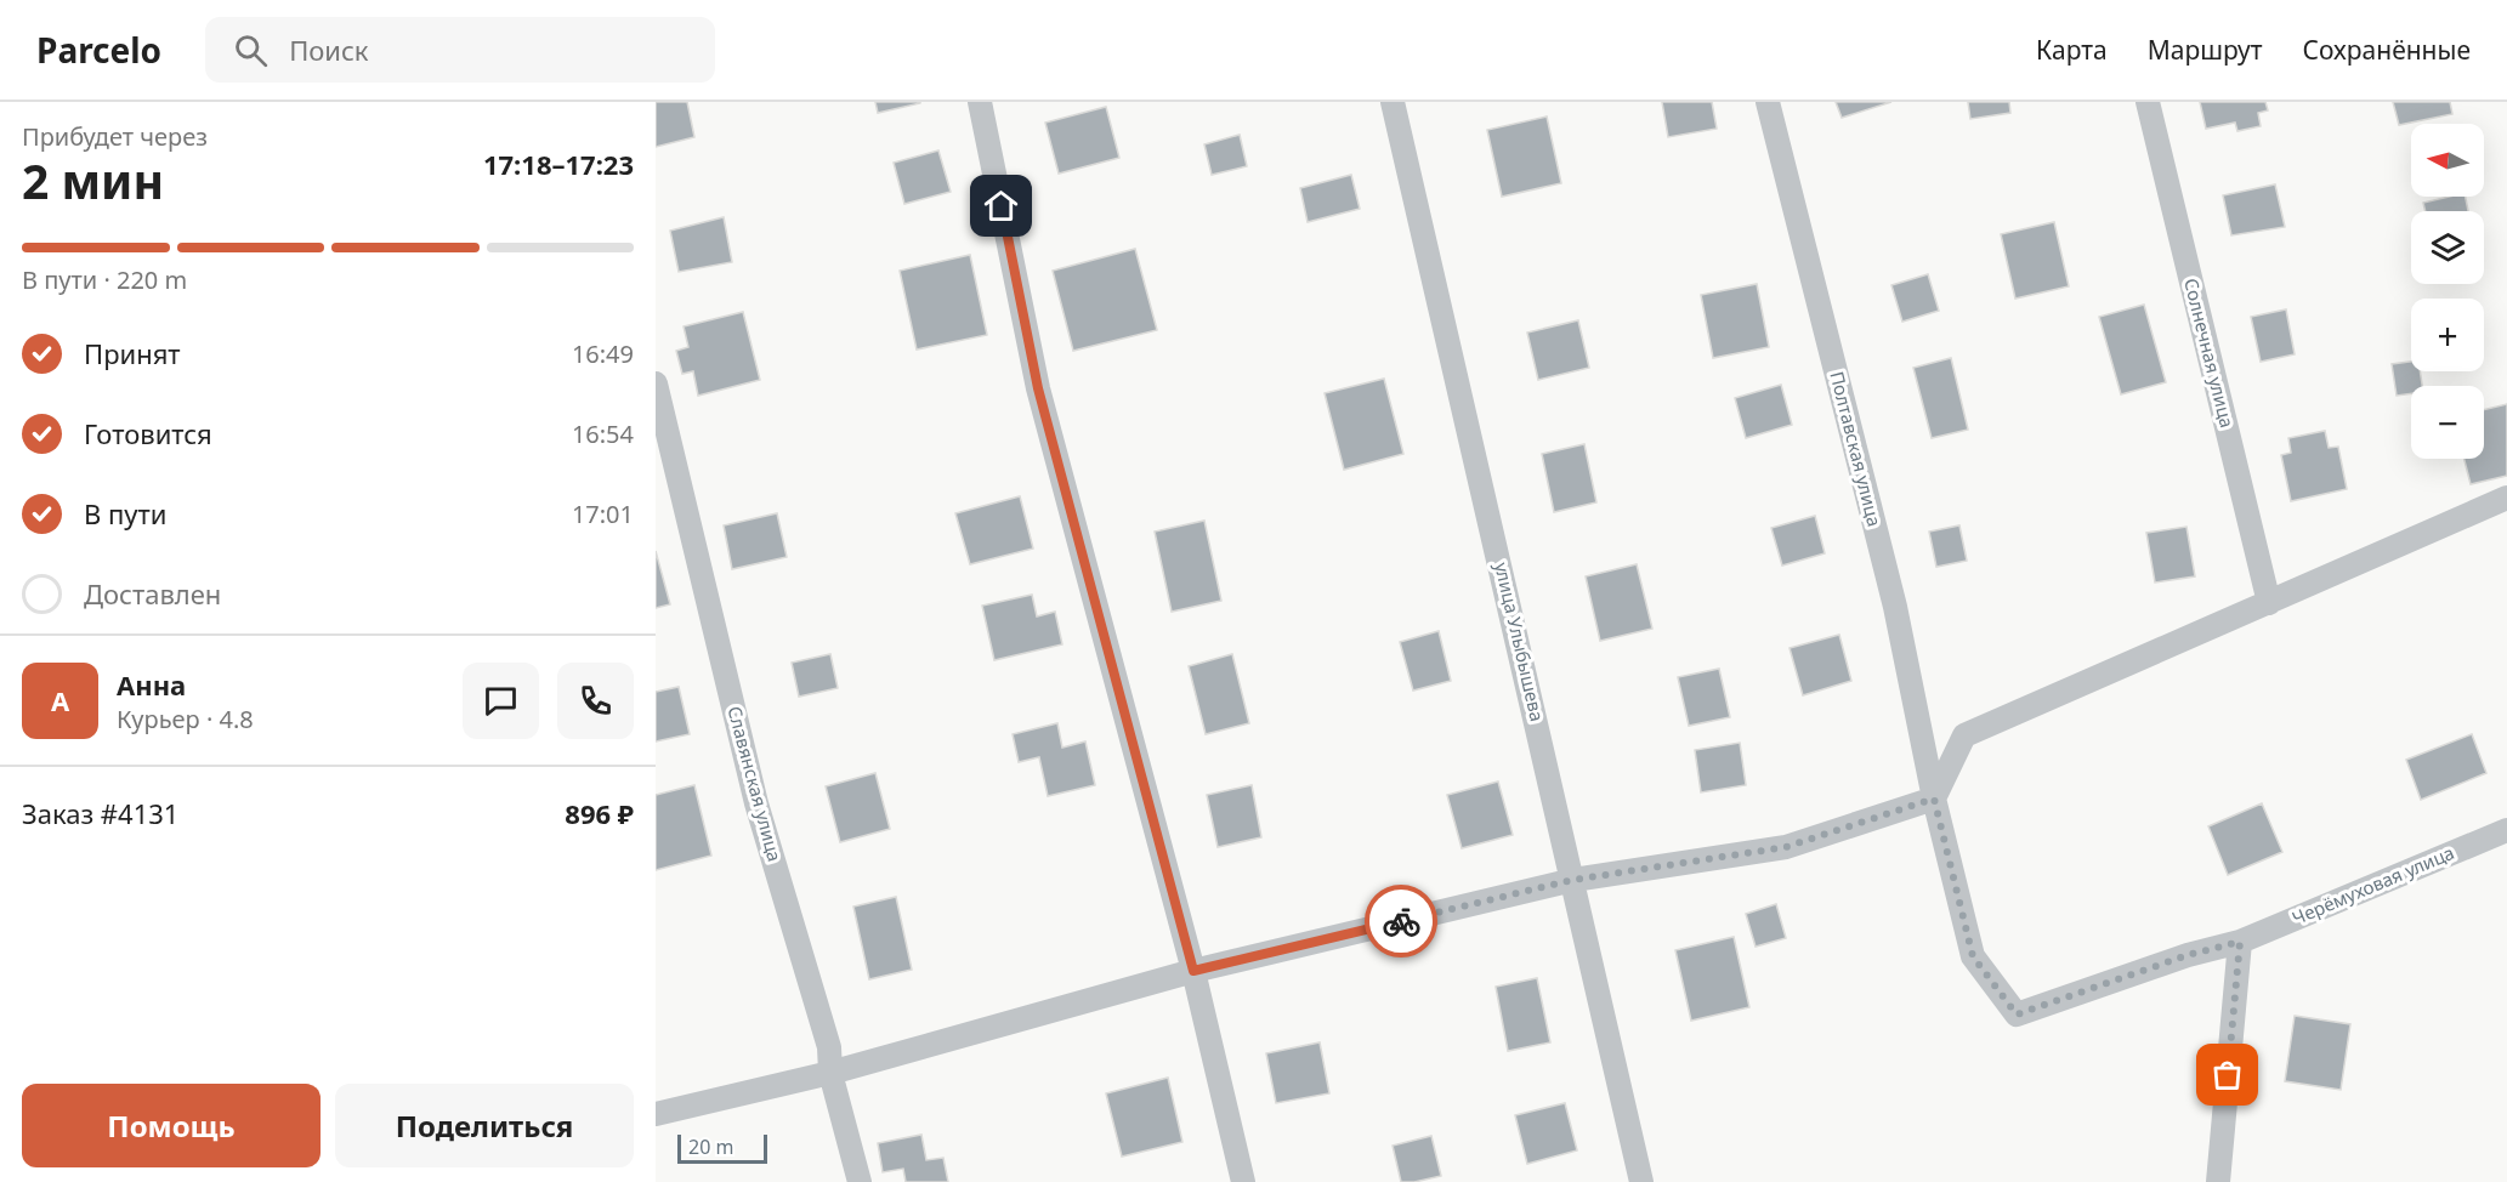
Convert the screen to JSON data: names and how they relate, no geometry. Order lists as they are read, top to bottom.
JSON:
{
  "streets": {
    "street": [
      "Солнечная улица",
      "Полтавская улица",
      "улица Улыбышева",
      "Славянская улица",
      "Черёмуховая улица"
    ]
  },
  "crossings": [
    ["Полтавская улица", "Черёмуховая улица"]
  ],
  "scale_bar": "20 m",
  "north": "left",
  "page": {
    "header": "Parcelo",
    "search": "Поиск",
    "nav": ["Карта", "Маршрут", "Сохранённые"],
    "heading": ["2 мин", "Прибудет через", "17:18–17:23"],
    "panel": [
      "Анна",
      "Курьер · 4.8",
      "Заказ #4131",
      "896 ₽"
    ],
    "map_buttons": ["+", "−"],
    "bar": "В пути · 220 m",
    "list": [
      ["Принят", "16:49"],
      ["Готовится", "16:54"],
      ["В пути", "17:01"],
      "Доставлен"
    ],
    "round": "А",
    "buttons": ["Помощь", "Поделиться"],
    "scale": "20 m"
  }
}
